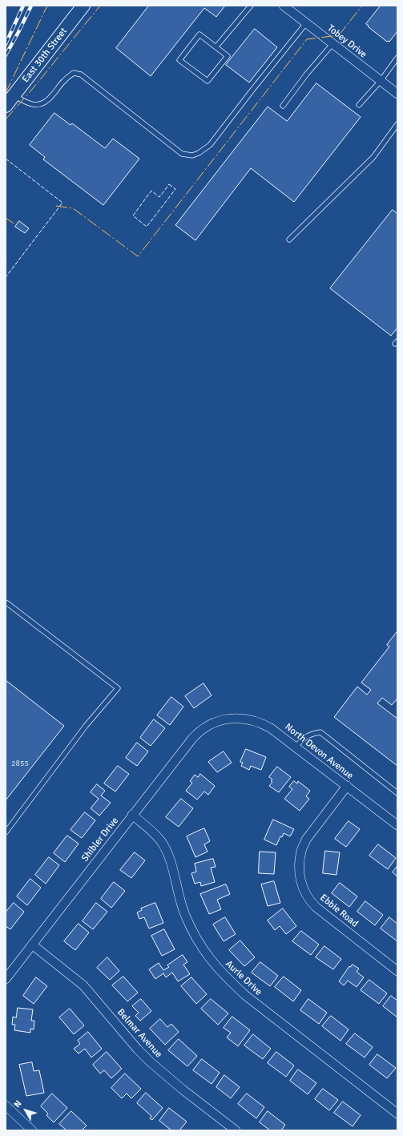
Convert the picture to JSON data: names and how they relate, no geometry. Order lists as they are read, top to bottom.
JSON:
{
  "streets": {
    "main road": ["East 30th Street"],
    "street": [
      "Tobey Drive",
      "North Devon Avenue",
      "Shibler Drive",
      "Ebbie Road",
      "Aurie Drive",
      "Belmar Avenue"
    ]
  },
  "crossings": [
    ["North Devon Avenue", "Shibler Drive"],
    ["North Devon Avenue", "Ebbie Road"],
    ["Shibler Drive", "Aurie Drive"],
    ["Shibler Drive", "Belmar Avenue"]
  ],
  "house_numbers": ["2855"],
  "north": "top left"
}
